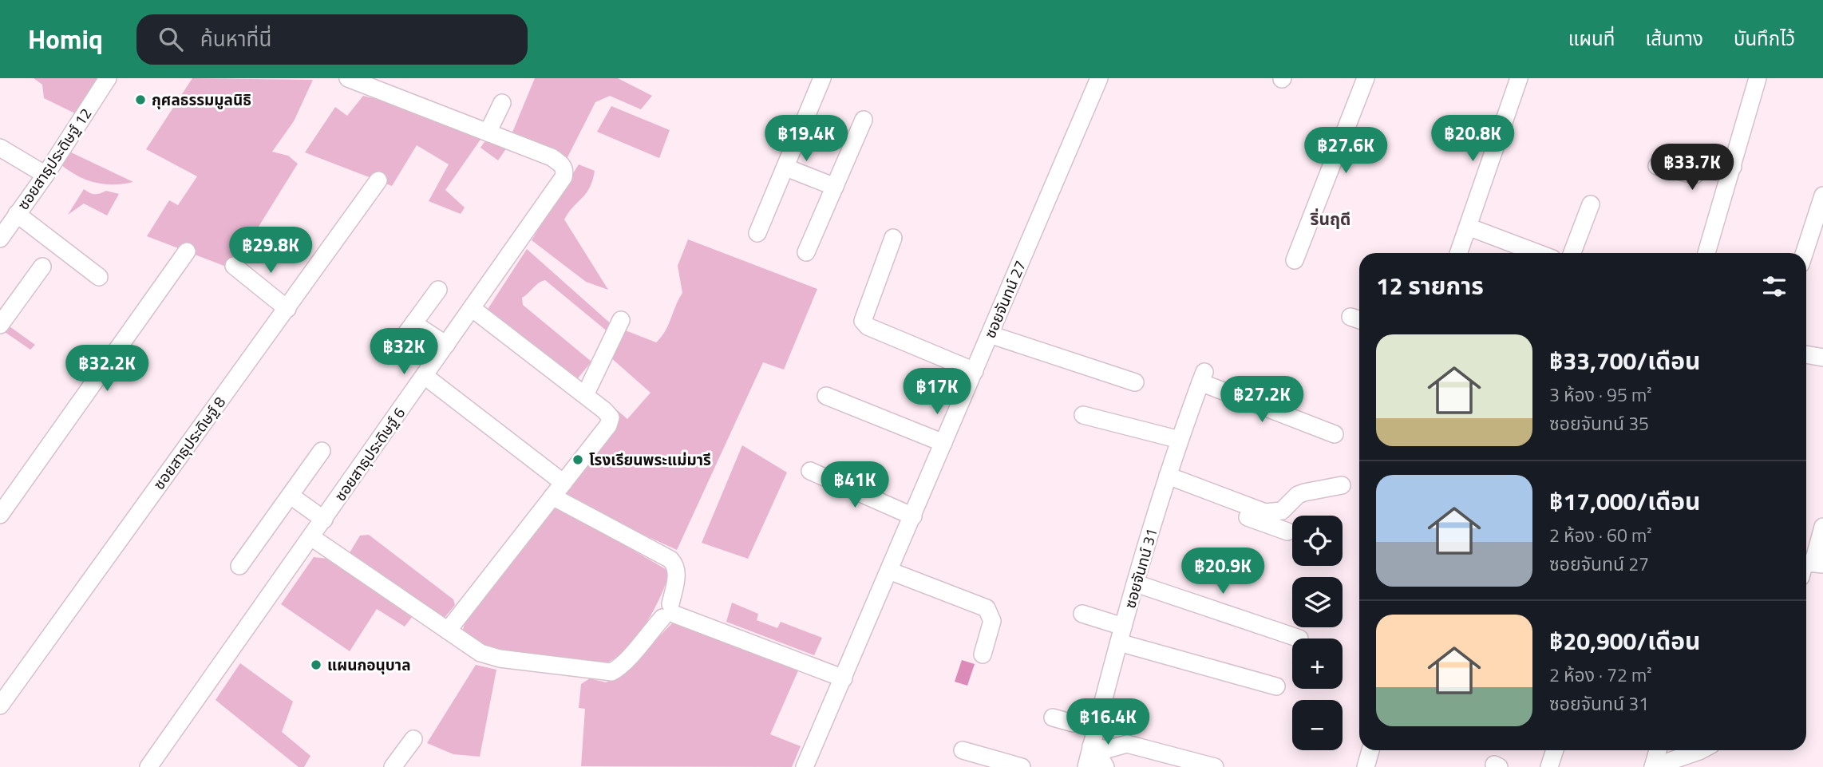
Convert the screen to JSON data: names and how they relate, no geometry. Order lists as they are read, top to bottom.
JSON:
{
  "streets": {
    "street": [
      "ซอยสาธุประดิษฐ์ 12",
      "ซอยจันทน์ 27",
      "ซอยสาธุประดิษฐ์ 8",
      "ซอยสาธุประดิษฐ์ 6",
      "ซอยจันทน์ 31"
    ]
  },
  "districts": ["ริ่นฤดี"],
  "places": ["กุศลธรรมมูลนิธิ", "โรงเรียนพระแม่มารี", "แผนกอนุบาล"],
  "page": {
    "header": "Homiq",
    "search": "ค้นหาที่นี่",
    "nav": ["แผนที่", "เส้นทาง", "บันทึกไว้"],
    "price": [
      "฿19.4K",
      "฿20.8K",
      "฿27.6K",
      "฿33.7K",
      "฿29.8K",
      "฿32K",
      "฿32.2K",
      "฿17K",
      "฿27.2K",
      "฿41K",
      "฿20.9K",
      "฿16.4K"
    ],
    "heading": "12 รายการ",
    "list": [
      {
        "name": "฿33,700/เดือน",
        "note": "3 ห้อง · 95 m² · ซอยจันทน์ 35"
      },
      {
        "name": "฿17,000/เดือน",
        "note": "2 ห้อง · 60 m² · ซอยจันทน์ 27"
      },
      {
        "name": "฿20,900/เดือน",
        "note": "2 ห้อง · 72 m² · ซอยจันทน์ 31"
      }
    ],
    "map_buttons": ["+", "−"]
  }
}
